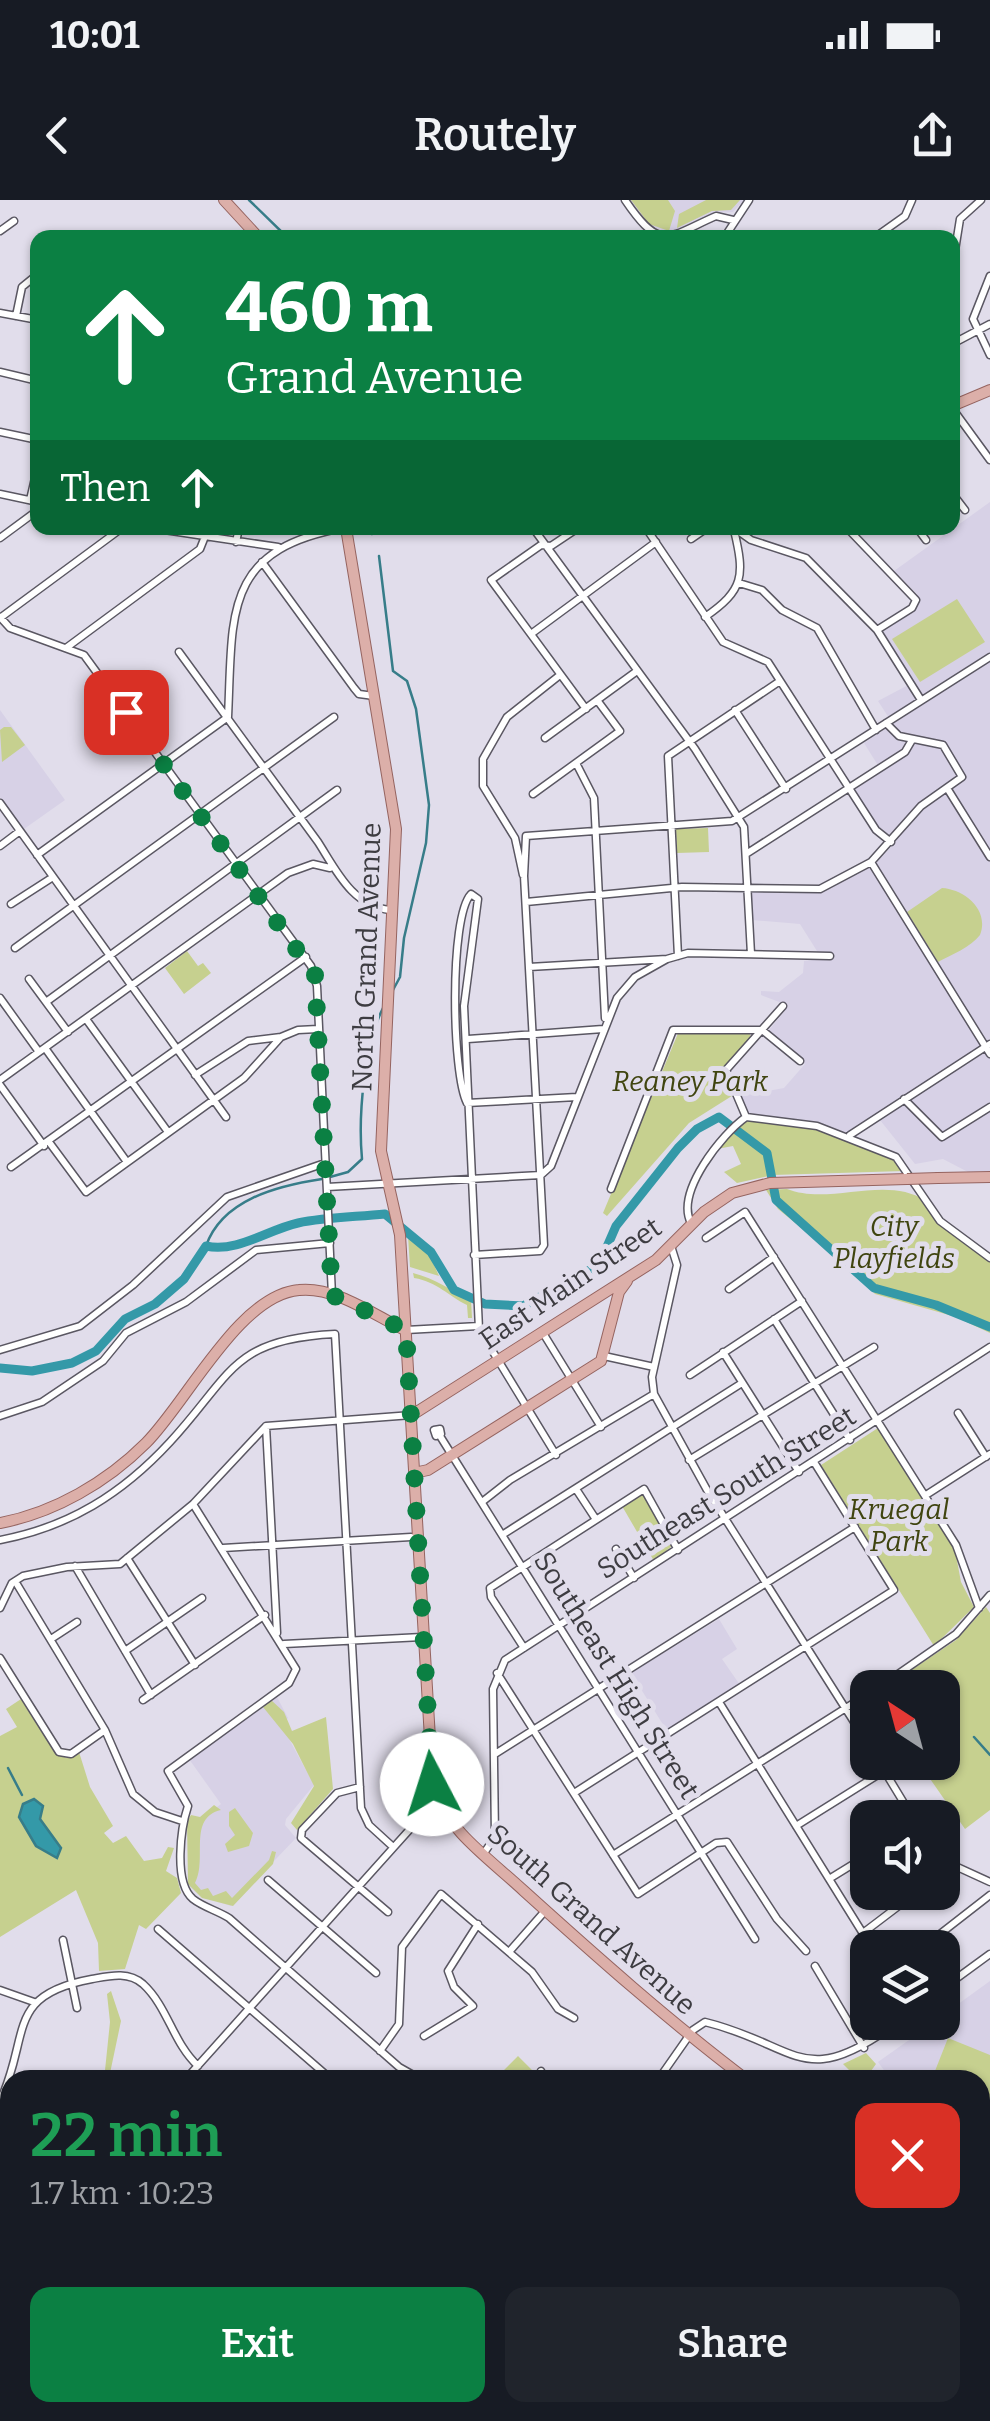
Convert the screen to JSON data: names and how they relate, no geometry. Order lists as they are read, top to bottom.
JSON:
{
  "streets": {
    "main road": ["North Grand Avenue", "East Main Street", "South Grand Avenue"],
    "street": ["Southeast South Street", "Southeast High Street"]
  },
  "crossings": [
    ["Southeast South Street", "Southeast High Street"]
  ],
  "parks": ["Reaney Park", "City Playfields", "Kruegal Park"],
  "north": "top left",
  "page": {
    "status": "10:01",
    "header": "Routely",
    "turn": ["460 m", "Grand Avenue"],
    "then": "Then",
    "heading": ["22 min", "1.7 km · 10:23"],
    "buttons": ["Exit", "Share"]
  }
}
